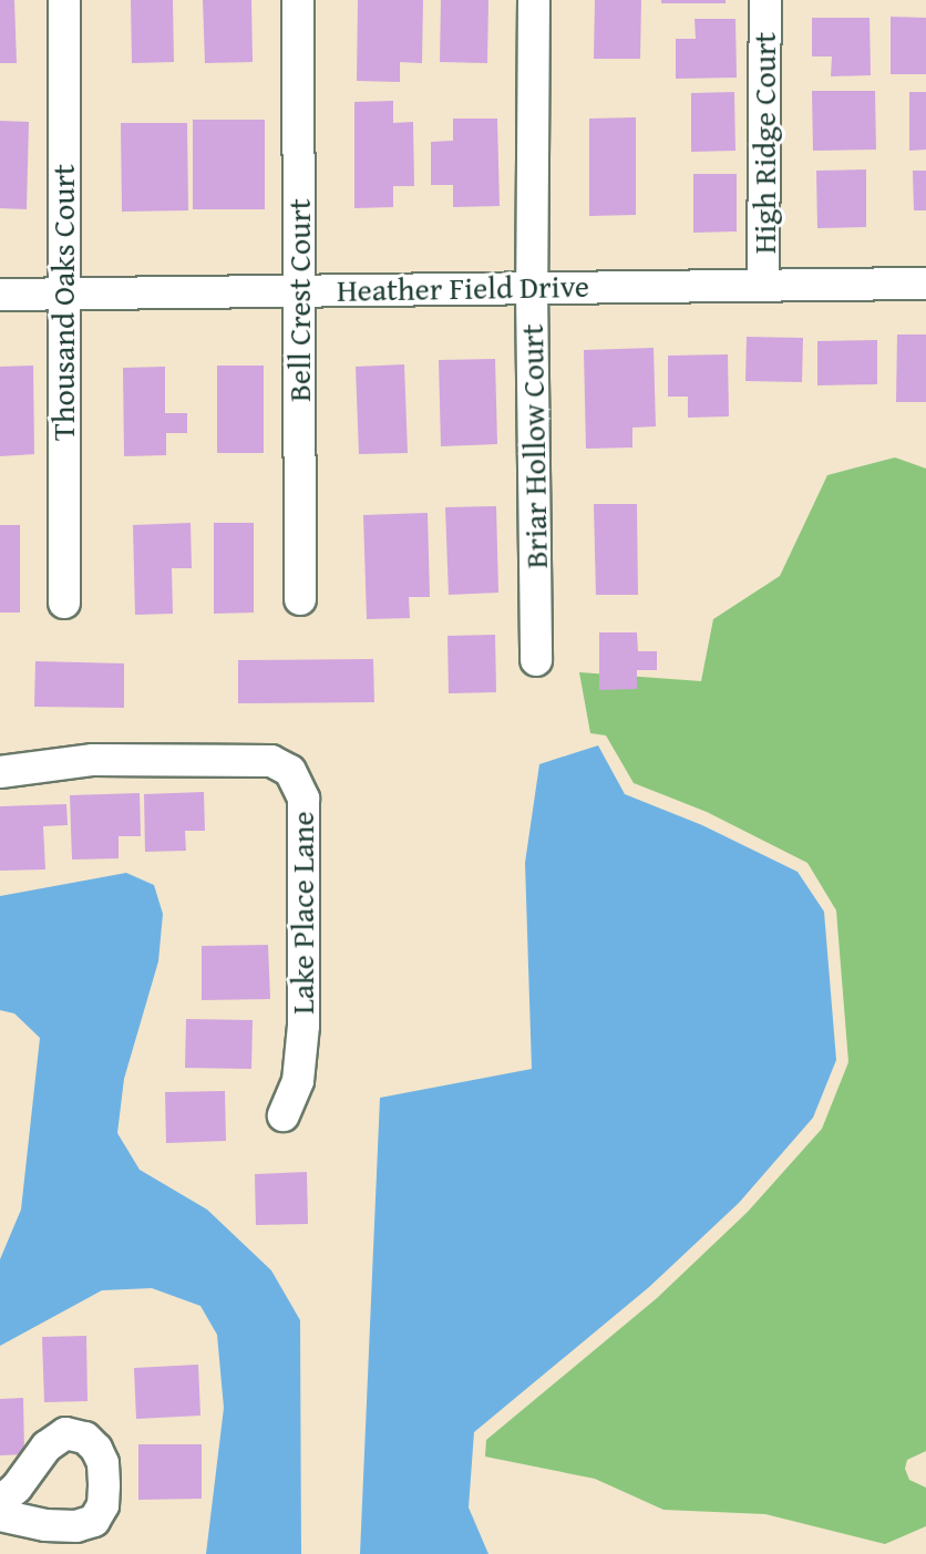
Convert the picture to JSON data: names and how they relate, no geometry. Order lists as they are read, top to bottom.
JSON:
{
  "streets": {
    "street": [
      "High Ridge Court",
      "Heather Field Drive",
      "Bell Crest Court",
      "Thousand Oaks Court",
      "Briar Hollow Court",
      "Lake Place Lane"
    ]
  },
  "crossings": [
    ["High Ridge Court", "Heather Field Drive"],
    ["Heather Field Drive", "Bell Crest Court"],
    ["Heather Field Drive", "Thousand Oaks Court"],
    ["Heather Field Drive", "Briar Hollow Court"]
  ]
}
